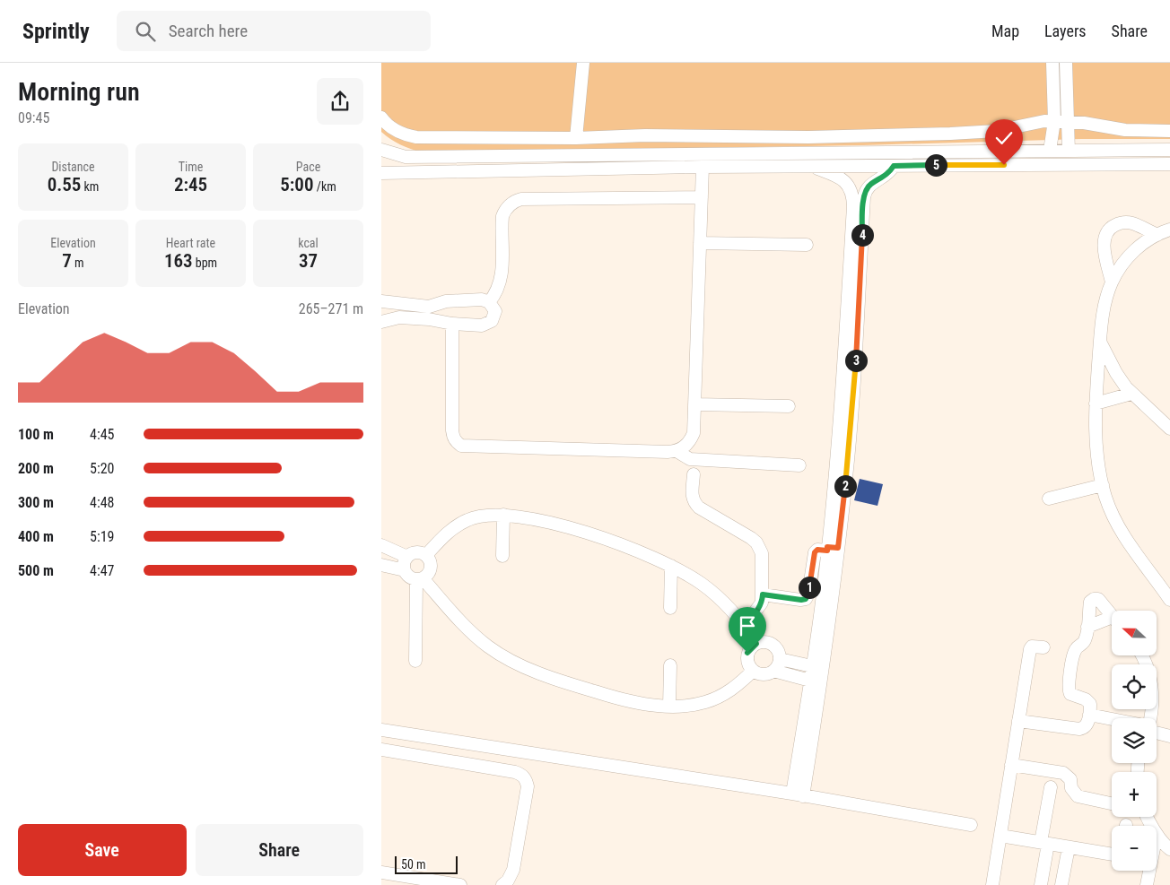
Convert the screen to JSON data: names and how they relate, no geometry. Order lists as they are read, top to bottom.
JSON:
{
  "scale_bar": "50 m",
  "north": "left",
  "page": {
    "header": "Sprintly",
    "search": "Search here",
    "nav": ["Map", "Layers", "Share"],
    "heading": ["Morning run", "09:45"],
    "stats": [
      ["Distance", "0.55 km"],
      ["Time", "2:45"],
      ["Pace", "5:00 /km"],
      ["Elevation", "7 m"],
      ["Heart rate", "163 bpm"],
      ["kcal", "37"]
    ],
    "pins": [
      "5",
      "4",
      "3",
      "2",
      "1"
    ],
    "chart": ["Elevation", "265–271 m"],
    "list": [
      {
        "name": "100 m",
        "note": "4:45"
      },
      {
        "name": "200 m",
        "note": "5:20"
      },
      {
        "name": "300 m",
        "note": "4:48"
      },
      {
        "name": "400 m",
        "note": "5:19"
      },
      {
        "name": "500 m",
        "note": "4:47"
      }
    ],
    "map_buttons": ["+", "−"],
    "buttons": ["Save", "Share"],
    "scale": "50 m"
  }
}
